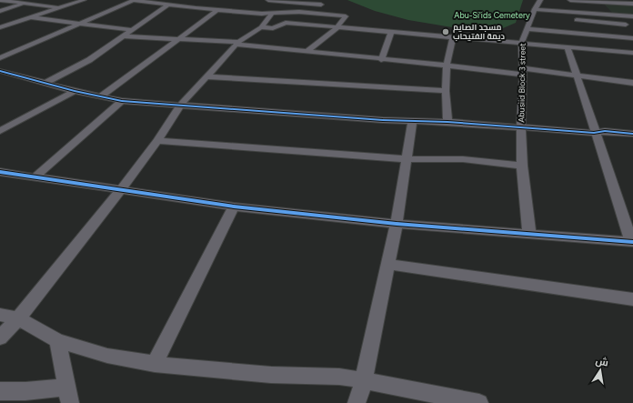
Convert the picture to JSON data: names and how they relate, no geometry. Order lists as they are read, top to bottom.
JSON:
{
  "streets": {
    "street": ["Abusiid Block 3 street"]
  },
  "parks": ["Abu-Si'ids Cemetery"],
  "places": ["مسجد الصايم ديمة الفتيحاب"],
  "north": "top"
}
